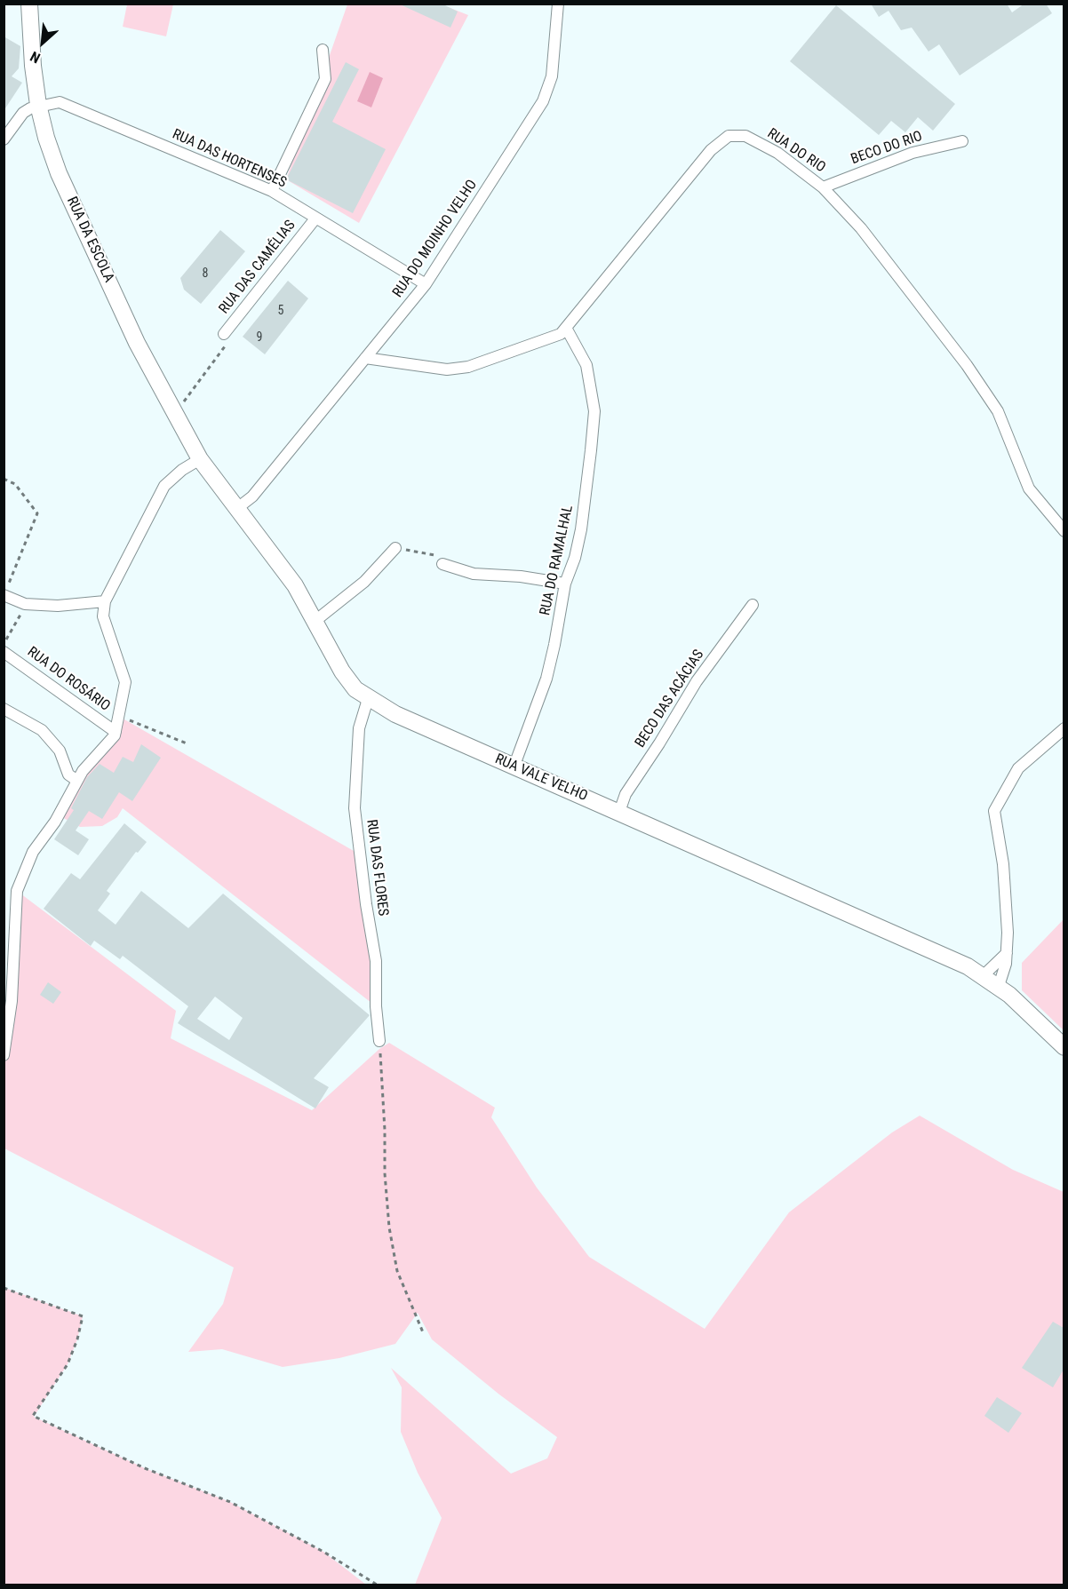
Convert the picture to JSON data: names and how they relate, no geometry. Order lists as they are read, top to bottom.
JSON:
{
  "streets": {
    "street": [
      "BECO DO RIO",
      "RUA DO RIO",
      "RUA DAS HORTENSES",
      "RUA DO MOINHO VELHO",
      "RUA DA ESCOLA",
      "RUA DAS CAMÉLIAS",
      "RUA DO RAMALHAL",
      "RUA DO ROSÁRIO",
      "BECO DAS ACÁCIAS",
      "RUA VALE VELHO",
      "RUA DAS FLORES"
    ]
  },
  "crossings": [
    ["BECO DO RIO", "RUA DO RIO"],
    ["RUA DO RIO", "RUA DO MOINHO VELHO"],
    ["RUA DO RIO", "RUA DO RAMALHAL"],
    ["RUA DAS HORTENSES", "RUA DO MOINHO VELHO"],
    ["RUA DAS HORTENSES", "RUA DA ESCOLA"],
    ["RUA DAS HORTENSES", "RUA DAS CAMÉLIAS"],
    ["RUA DO MOINHO VELHO", "RUA VALE VELHO"],
    ["RUA DA ESCOLA", "RUA VALE VELHO"],
    ["RUA DO RAMALHAL", "RUA VALE VELHO"],
    ["BECO DAS ACÁCIAS", "RUA VALE VELHO"],
    ["RUA VALE VELHO", "RUA DAS FLORES"]
  ],
  "house_numbers": ["8", "5", "9"],
  "north": "bottom left"
}
